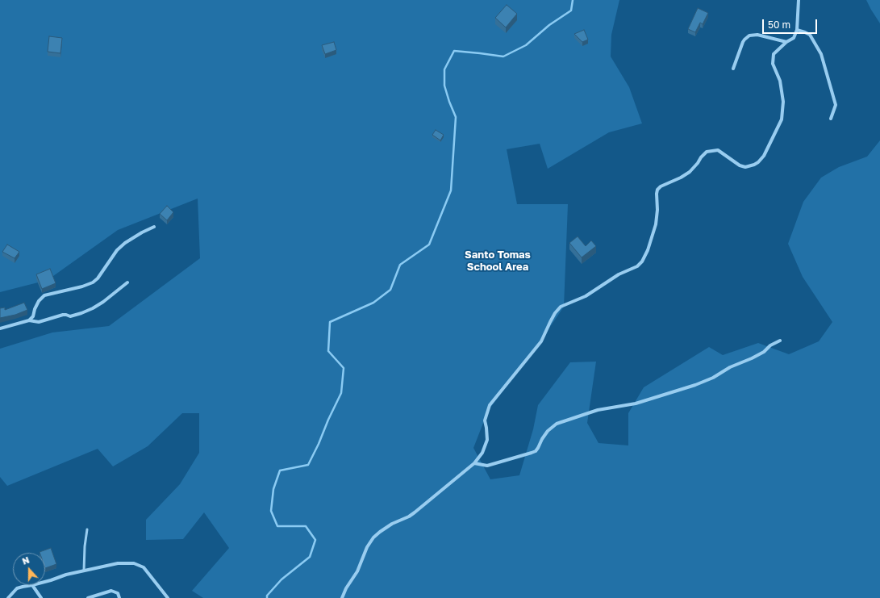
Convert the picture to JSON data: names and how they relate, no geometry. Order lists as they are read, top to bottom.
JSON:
{
  "districts": ["Santo Tomas School Area"],
  "scale_bar": "50 m",
  "north": "top"
}
